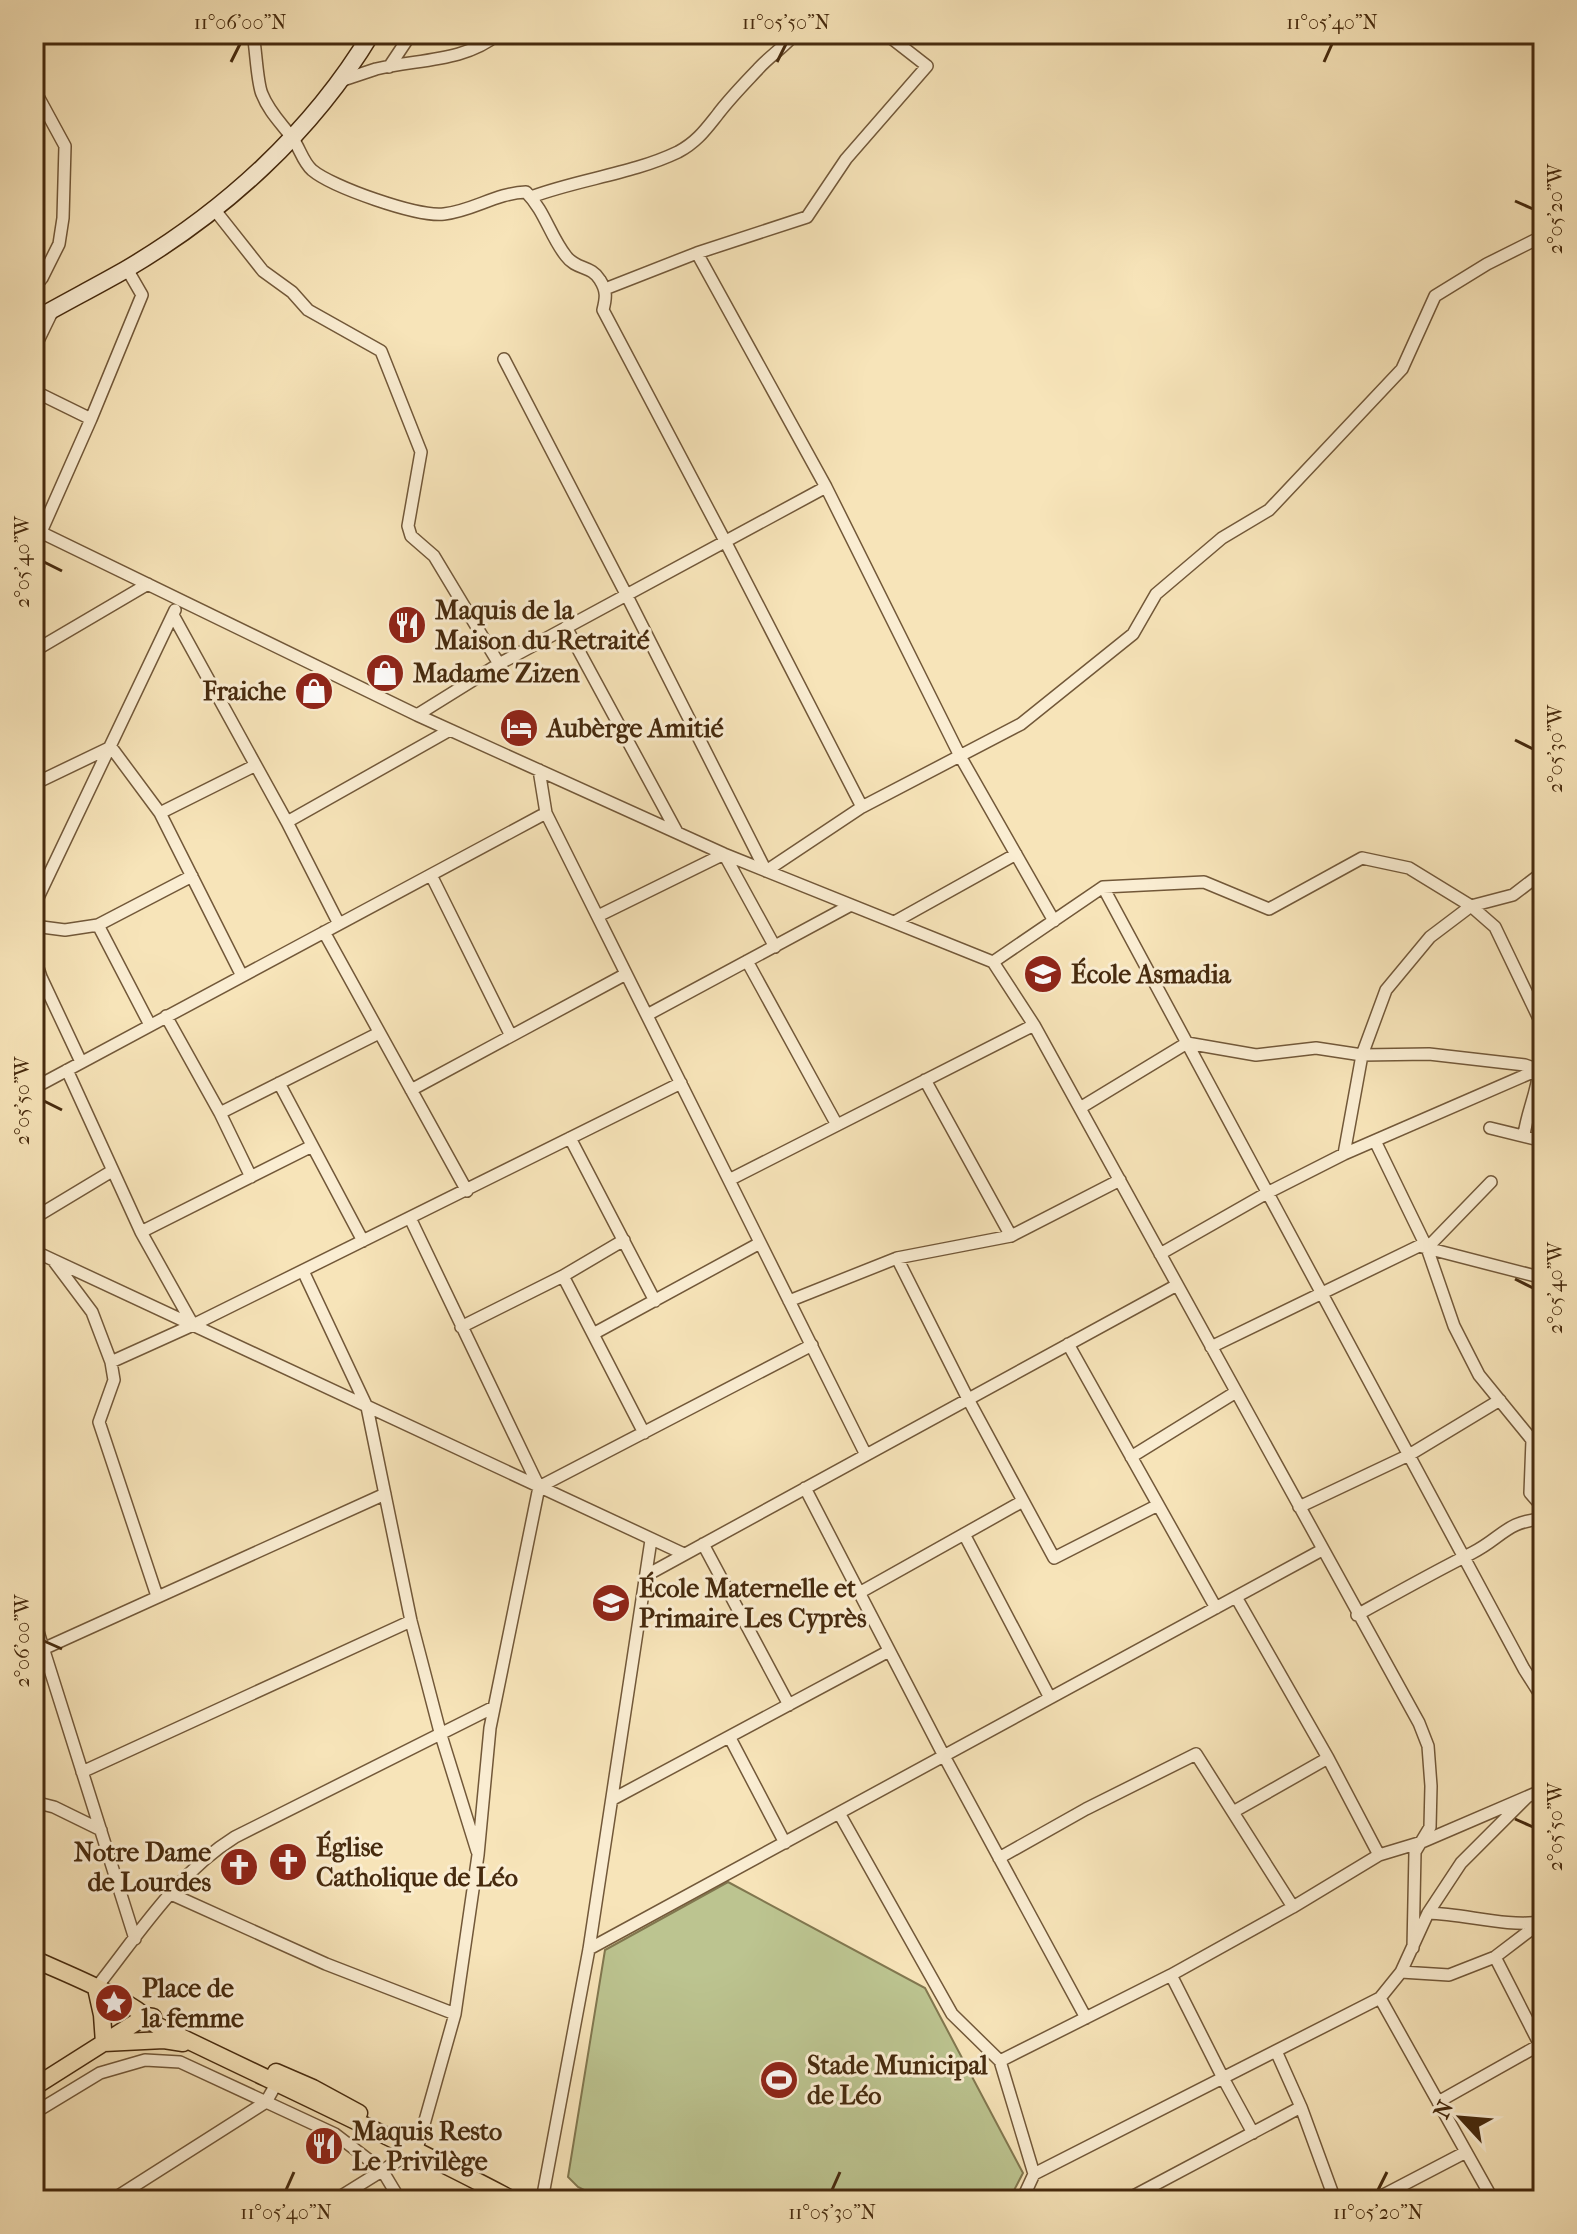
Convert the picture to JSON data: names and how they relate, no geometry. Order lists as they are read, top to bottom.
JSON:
{
  "places": {
    "restaurant": ["Maquis de la Maison du Retraité", "Maquis Resto Le Privilège"],
    "shop": ["Madame Zizen", "Fraiche"],
    "hotel": ["Aubèrge Amitié"],
    "school or university": ["École Asmadia", "École Maternelle et Primaire Les Cyprès"],
    "church": ["Église Catholique de Léo", "Notre Dame de Lourdes"],
    "place": ["Place de la femme"],
    "sports": ["Stade Municipal de Léo"]
  },
  "north": "top left",
  "coordinates": [
    "11°06'00\"N",
    "11°05'50\"N",
    "11°05'40\"N",
    "2°05'20\"W",
    "2°05'40\"W",
    "2°05'30\"W",
    "2°05'50\"W",
    "2°06'00\"W",
    "11°05'30\"N",
    "11°05'20\"N"
  ]
}
